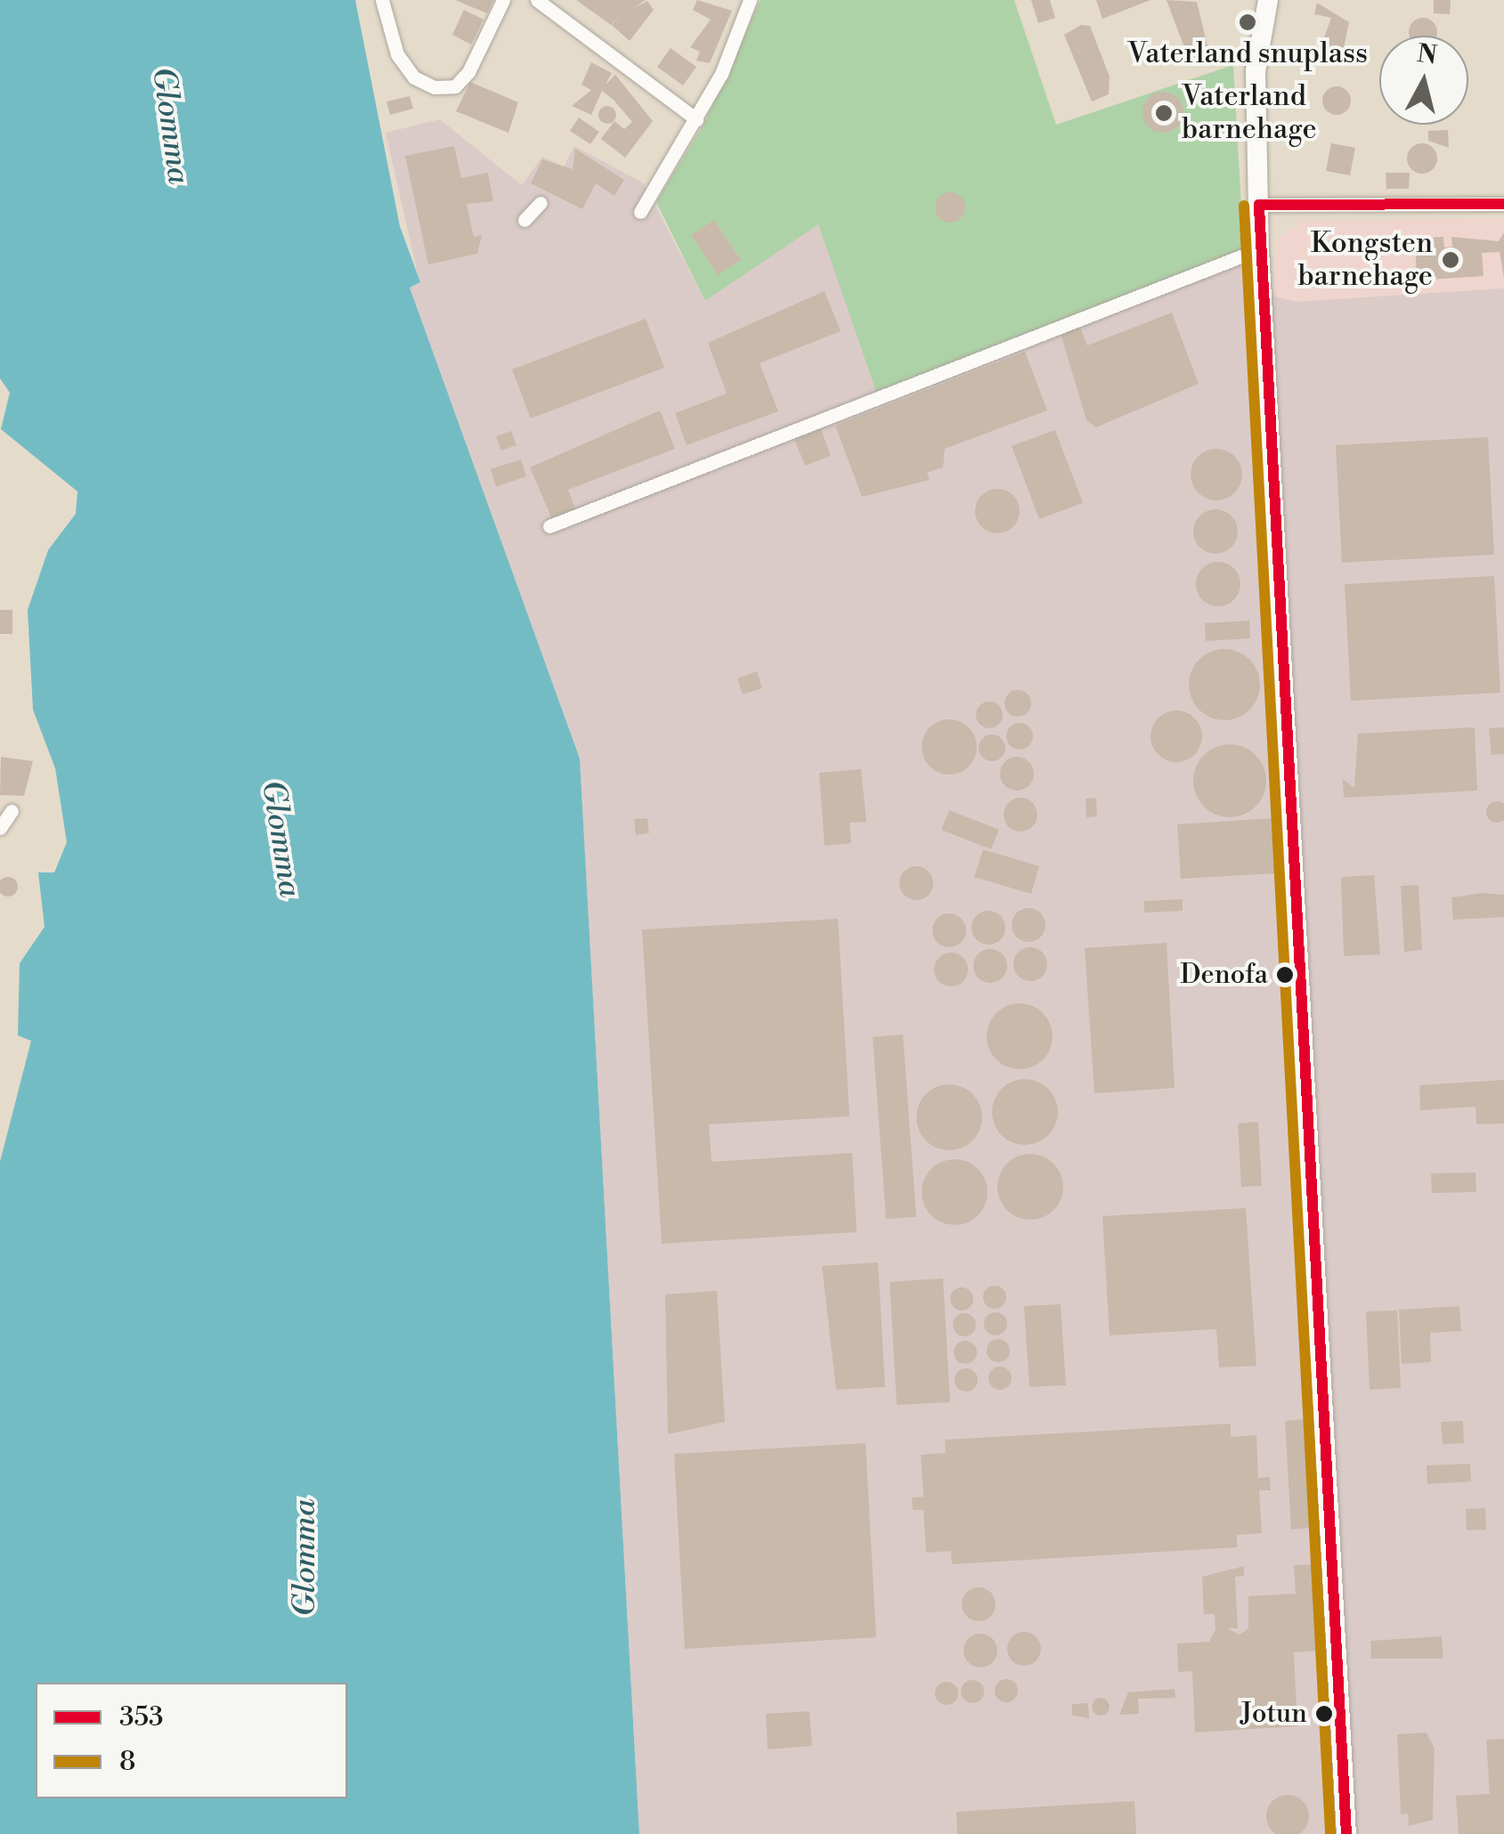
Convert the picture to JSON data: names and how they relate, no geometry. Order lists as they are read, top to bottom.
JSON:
{
  "water": ["Glomma"],
  "places": [
    "Vaterland snuplass",
    "Vaterland barnehage",
    "Kongsten barnehage",
    "Denofa",
    "Jotun"
  ],
  "lines": ["transit line 353", "transit line 8"],
  "legend": ["353", "8"],
  "north": "top"
}
